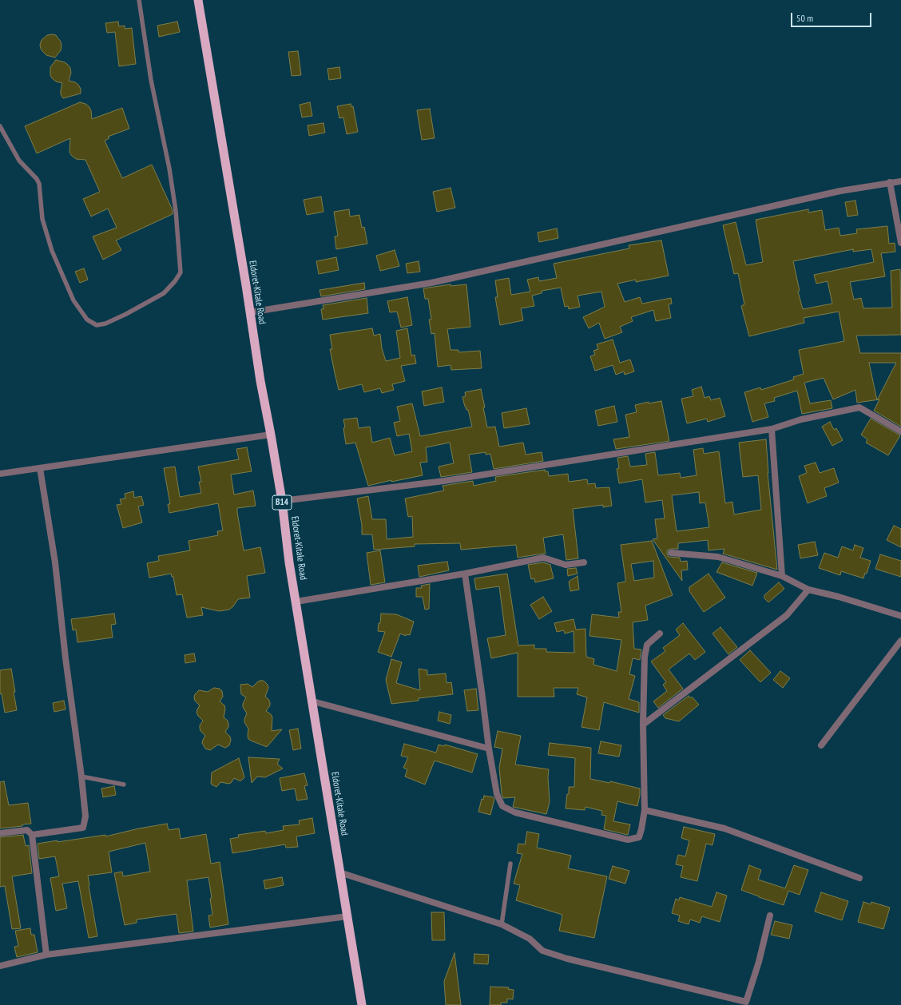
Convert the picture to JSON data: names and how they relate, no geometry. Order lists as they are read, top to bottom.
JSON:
{
  "streets": {
    "highway": ["Eldoret-Kitale Road", "B14"]
  },
  "scale_bar": "50 m"
}
